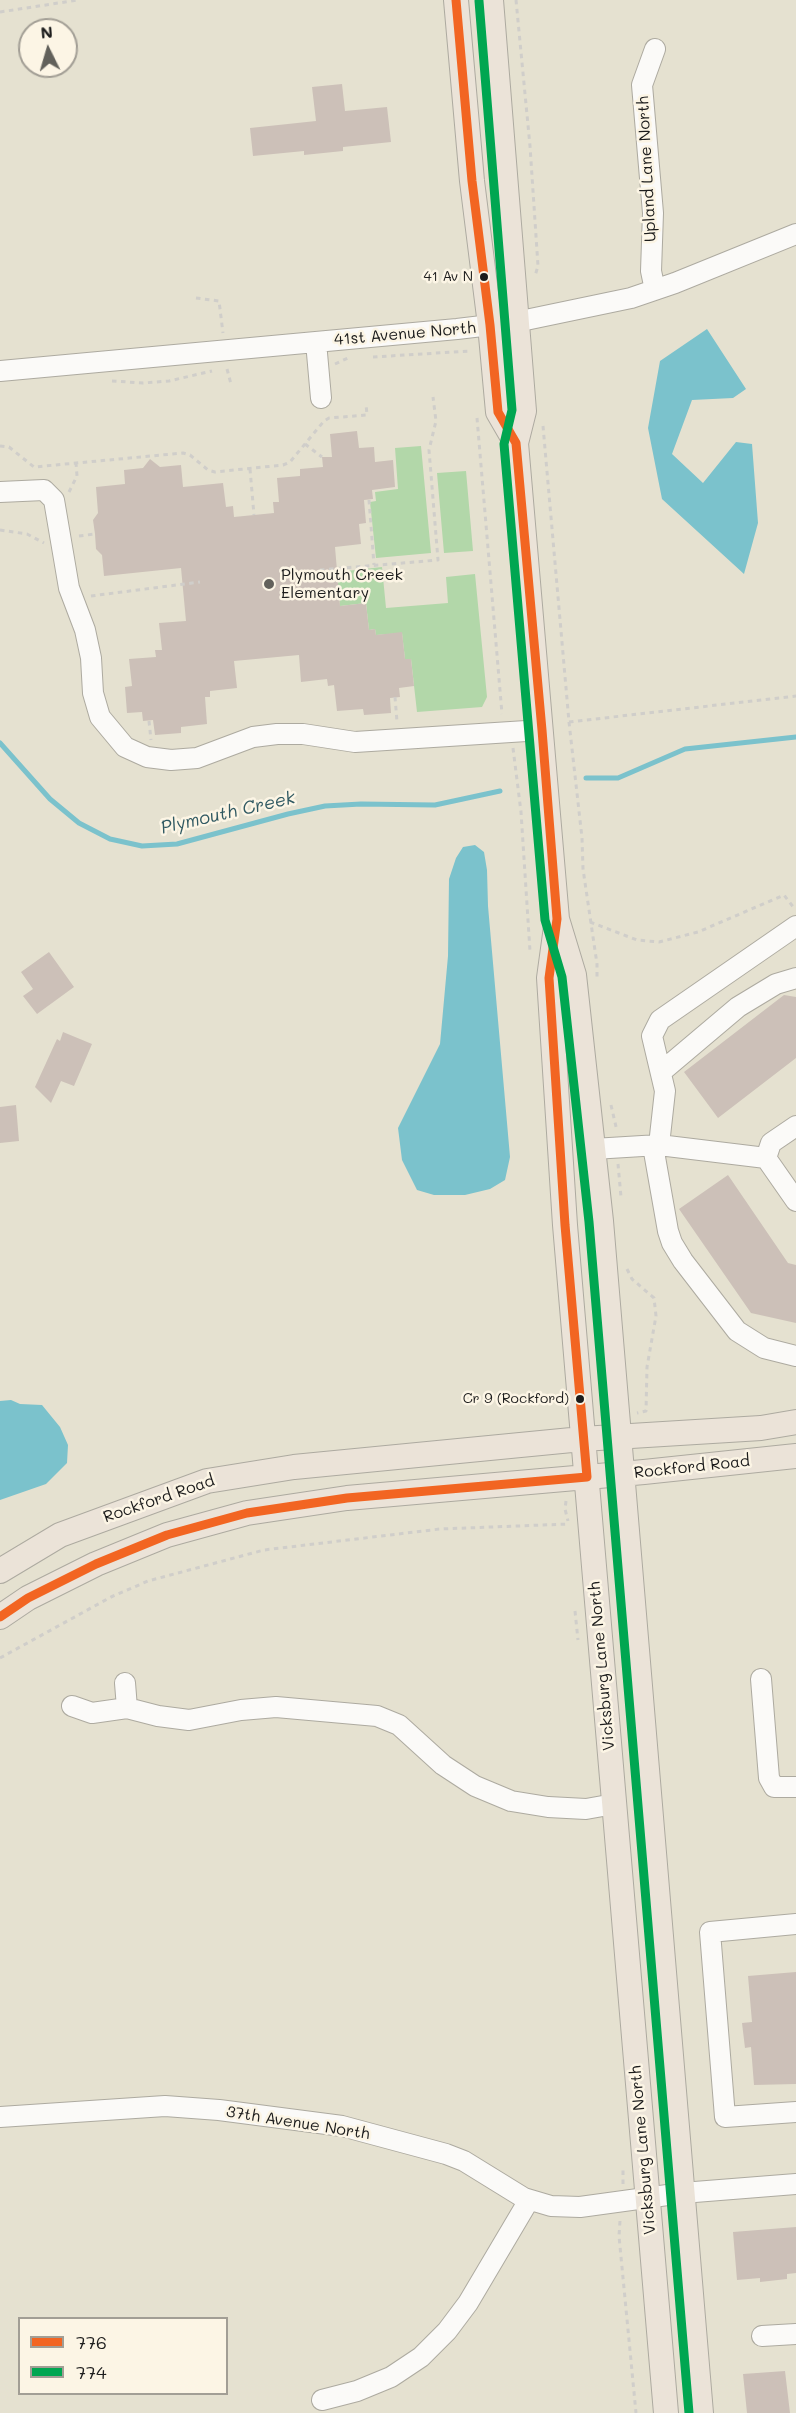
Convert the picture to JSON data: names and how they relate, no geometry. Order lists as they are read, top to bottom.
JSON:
{
  "streets": {
    "main road": ["Rockford Road", "Vicksburg Lane North"],
    "street": ["Upland Lane North", "41st Avenue North", "37th Avenue North"]
  },
  "crossings": [
    ["Upland Lane North", "41st Avenue North"],
    ["41st Avenue North", "Vicksburg Lane North"],
    ["Rockford Road", "Vicksburg Lane North"],
    ["Vicksburg Lane North", "37th Avenue North"]
  ],
  "water": ["Plymouth Creek"],
  "places": ["41 Av N", "Plymouth Creek Elementary", "Cr 9 (Rockford)"],
  "lines": ["transit line 776", "transit line 774"],
  "legend": ["776", "774"],
  "north": "top"
}
